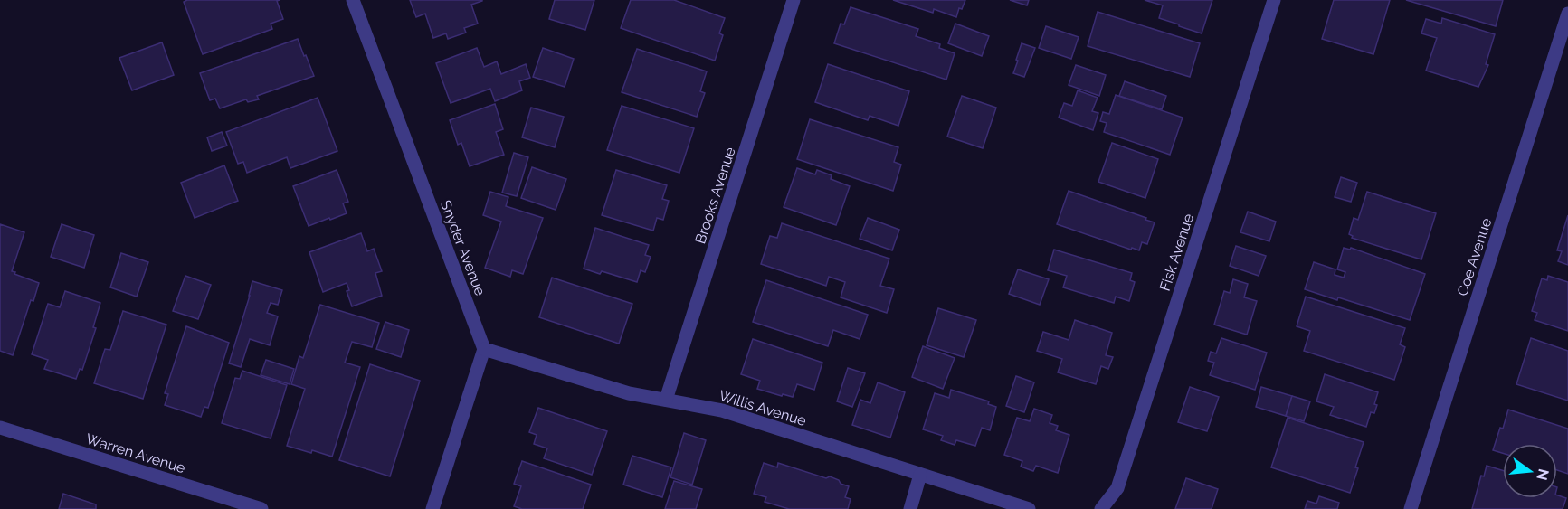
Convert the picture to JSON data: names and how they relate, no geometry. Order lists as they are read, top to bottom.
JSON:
{
  "streets": {
    "street": [
      "Brooks Avenue",
      "Snyder Avenue",
      "Fisk Avenue",
      "Coe Avenue",
      "Willis Avenue",
      "Warren Avenue"
    ]
  },
  "crossings": [
    ["Brooks Avenue", "Willis Avenue"],
    ["Snyder Avenue", "Willis Avenue"]
  ],
  "north": "right"
}
